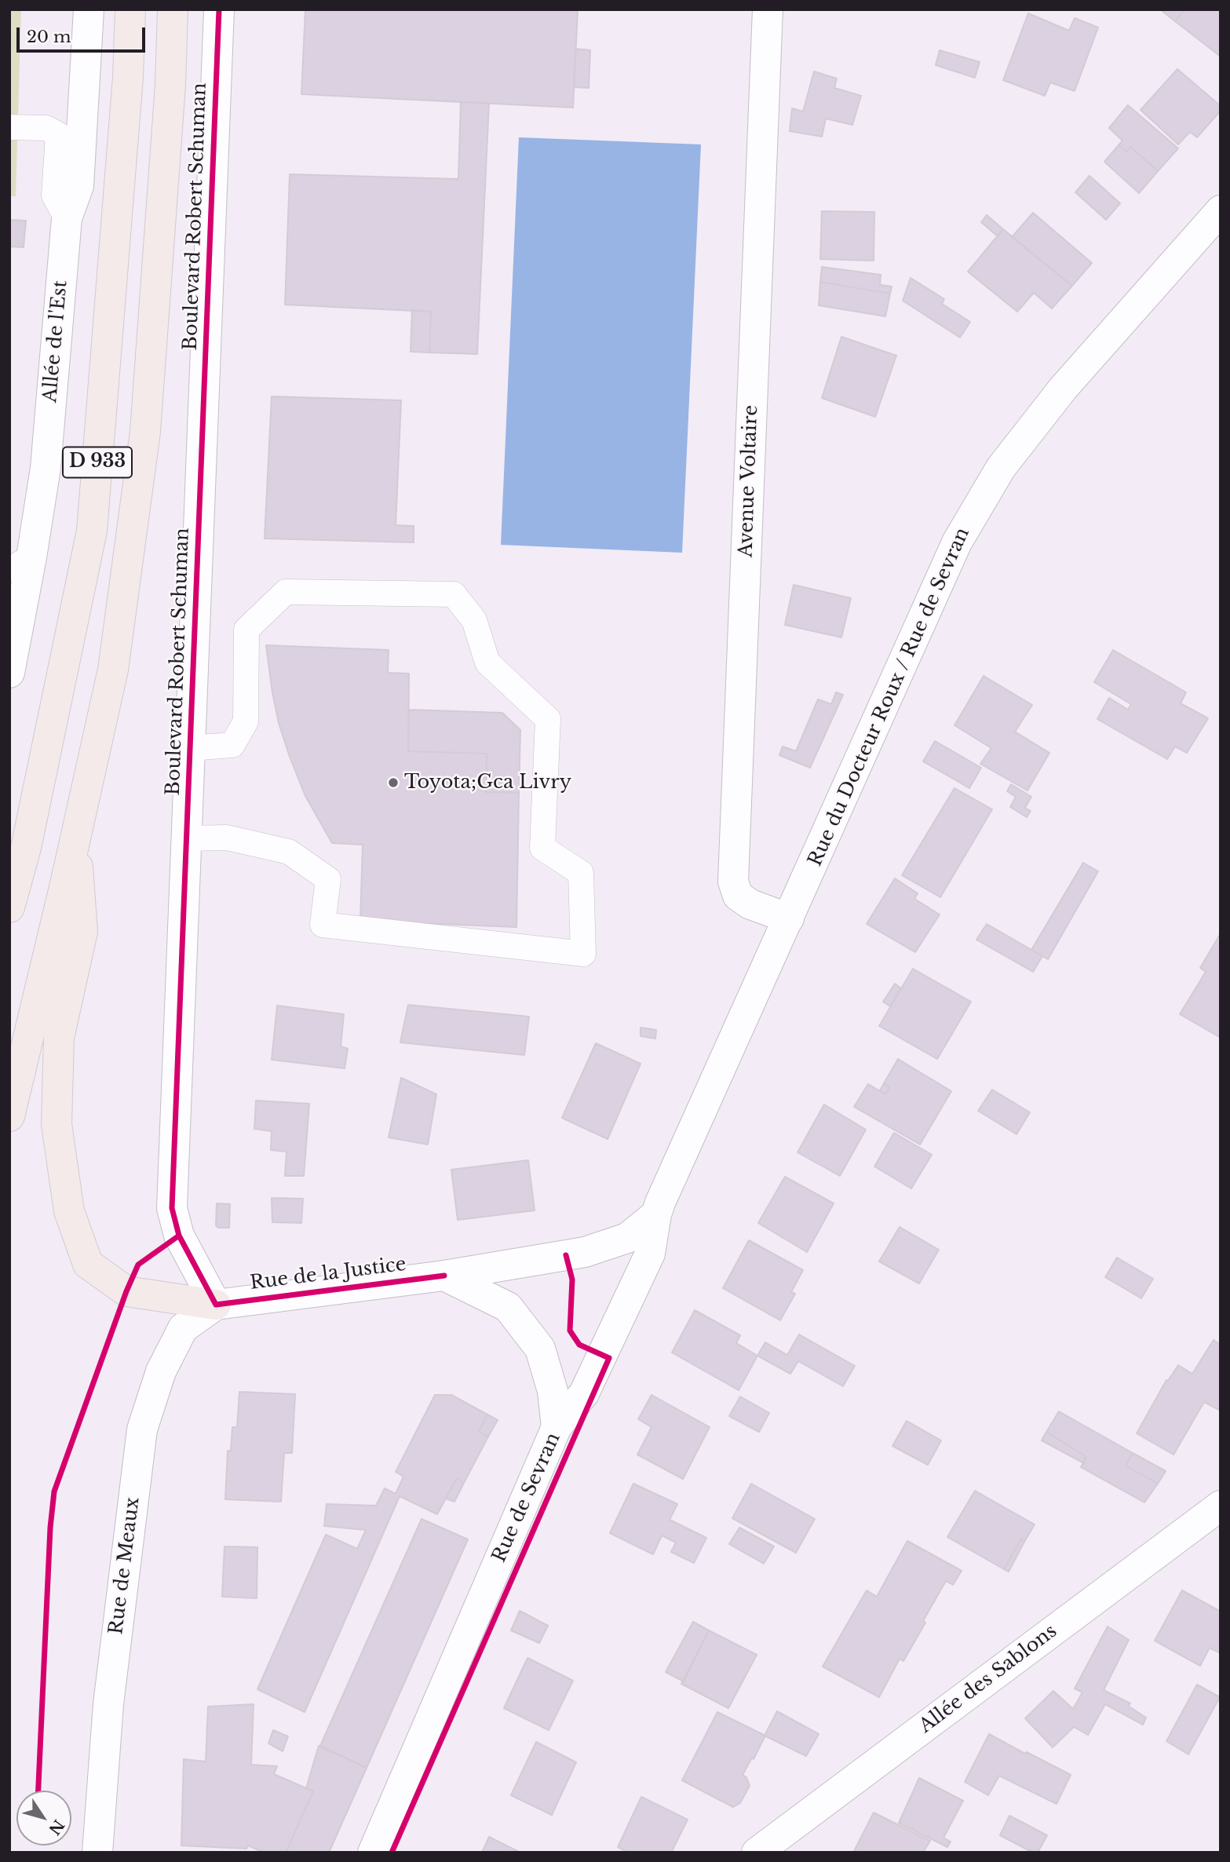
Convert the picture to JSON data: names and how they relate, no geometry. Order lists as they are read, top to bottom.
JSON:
{
  "streets": {
    "highway": ["D 933"],
    "street": [
      "Boulevard Robert Schuman",
      "Allée de l'Est",
      "Avenue Voltaire",
      "Rue du Docteur Roux / Rue de Sevran",
      "Rue de la Justice",
      "Rue de Sevran",
      "Rue de Meaux",
      "Allée des Sablons"
    ]
  },
  "crossings": [
    ["Boulevard Robert Schuman", "Rue de la Justice"],
    ["Boulevard Robert Schuman", "Rue de Meaux"],
    ["Avenue Voltaire", "Rue du Docteur Roux / Rue de Sevran"],
    ["Rue du Docteur Roux / Rue de Sevran", "Rue de Sevran"],
    ["Rue de la Justice", "Rue de Sevran"],
    ["Rue de la Justice", "Rue de Meaux"]
  ],
  "places": ["Toyota;Gca Livry"],
  "scale_bar": "20 m",
  "north": "bottom right"
}
